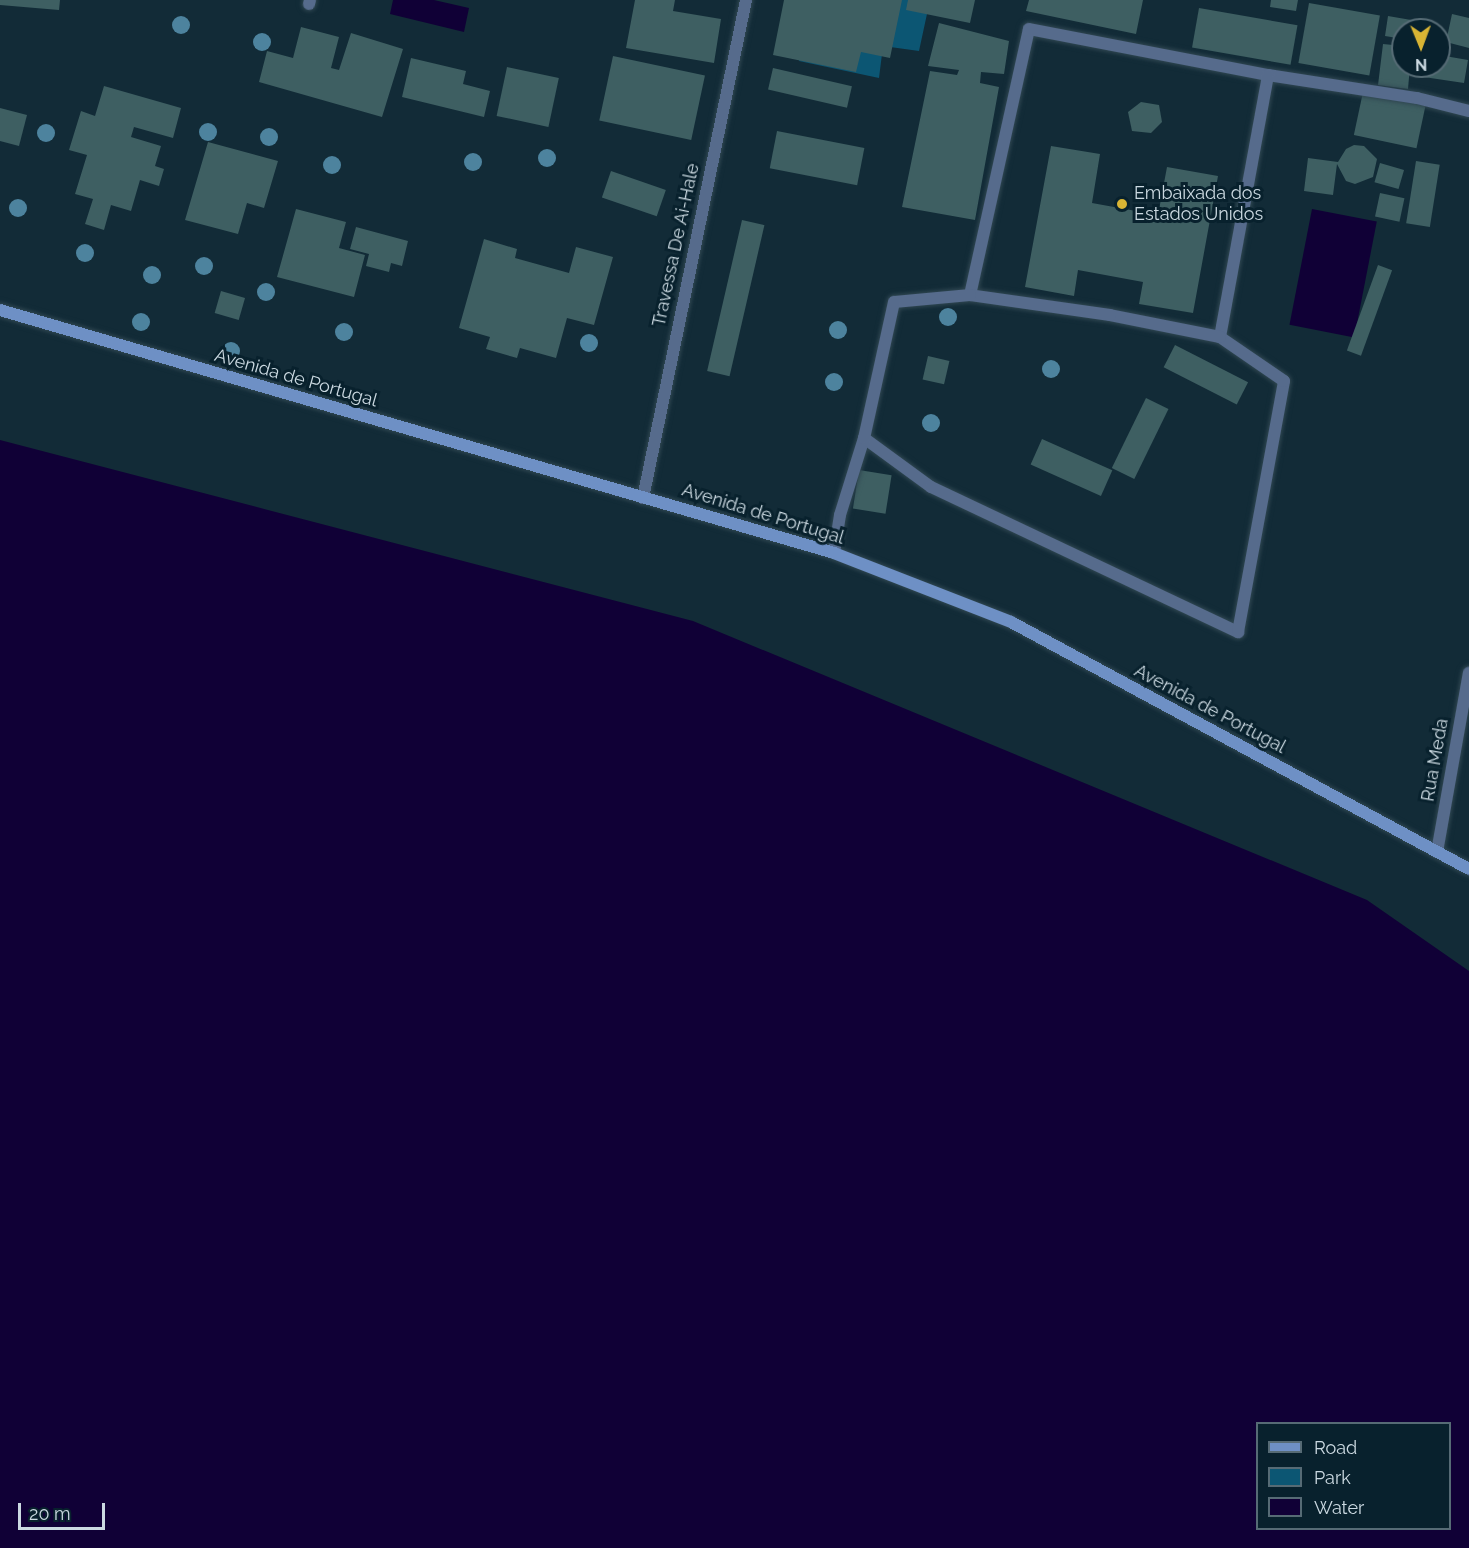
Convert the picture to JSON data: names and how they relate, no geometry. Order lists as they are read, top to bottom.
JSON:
{
  "streets": {
    "main road": ["Avenida de Portugal"],
    "street": ["Travessa De Ai-Hale", "Rua Meda"]
  },
  "crossings": [
    ["Travessa De Ai-Hale", "Avenida de Portugal"],
    ["Avenida de Portugal", "Rua Meda"]
  ],
  "places": ["Embaixada dos Estados Unidos"],
  "legend": ["Road", "Park", "Water"],
  "scale_bar": "20 m",
  "north": "bottom"
}
